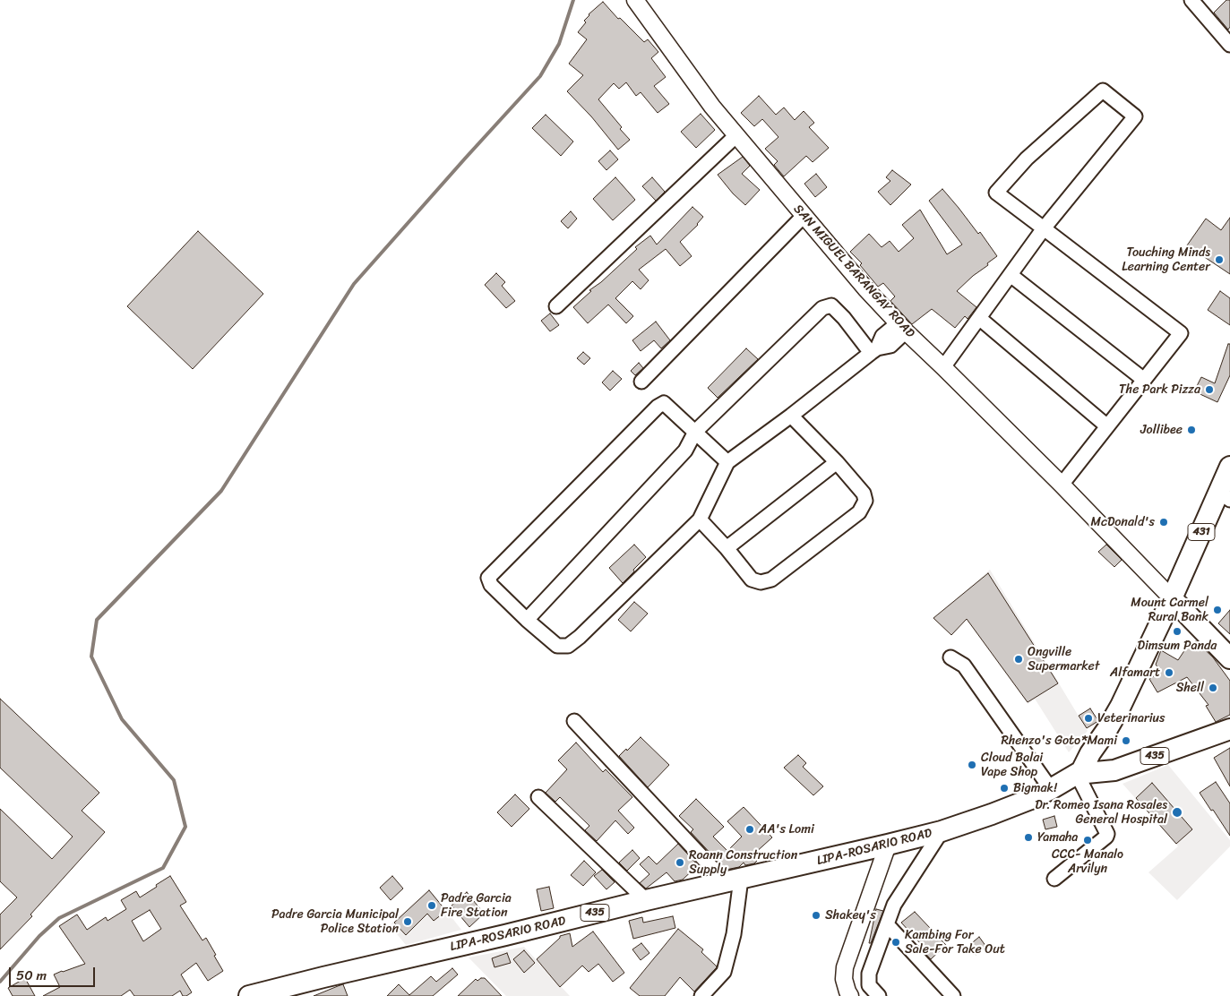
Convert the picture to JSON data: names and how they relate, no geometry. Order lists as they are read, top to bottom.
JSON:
{
  "streets": {
    "main road": ["431", "435", "LIPA-ROSARIO ROAD"],
    "street": ["SAN MIGUEL BARANGAY ROAD"]
  },
  "crossings": [
    ["SAN MIGUEL BARANGAY ROAD", "LIPA-ROSARIO ROAD"],
    ["435", "LIPA-ROSARIO ROAD"]
  ],
  "places": [
    "Touching Minds Learning Center",
    "The Park Pizza",
    "Jollibee",
    "McDonald's",
    "Mount Carmel Rural Bank",
    "Dimsum Panda",
    "Ongville Supermarket",
    "Alfamart",
    "Shell",
    "Veterinarius",
    "Rhenzo's Goto*Mami",
    "Cloud Balai Vape Shop",
    "Bigmak!",
    "Dr. Romeo Isana Rosales General Hospital",
    "AA's Lomi",
    "Yamaha",
    "CCC- Manalo Arvilyn",
    "Roann Construction Supply",
    "Padre Garcia Fire Station",
    "Shakey's",
    "Padre Garcia Municipal Police Station",
    "Kambing For Sale-For Take Out"
  ],
  "scale_bar": "50 m"
}
